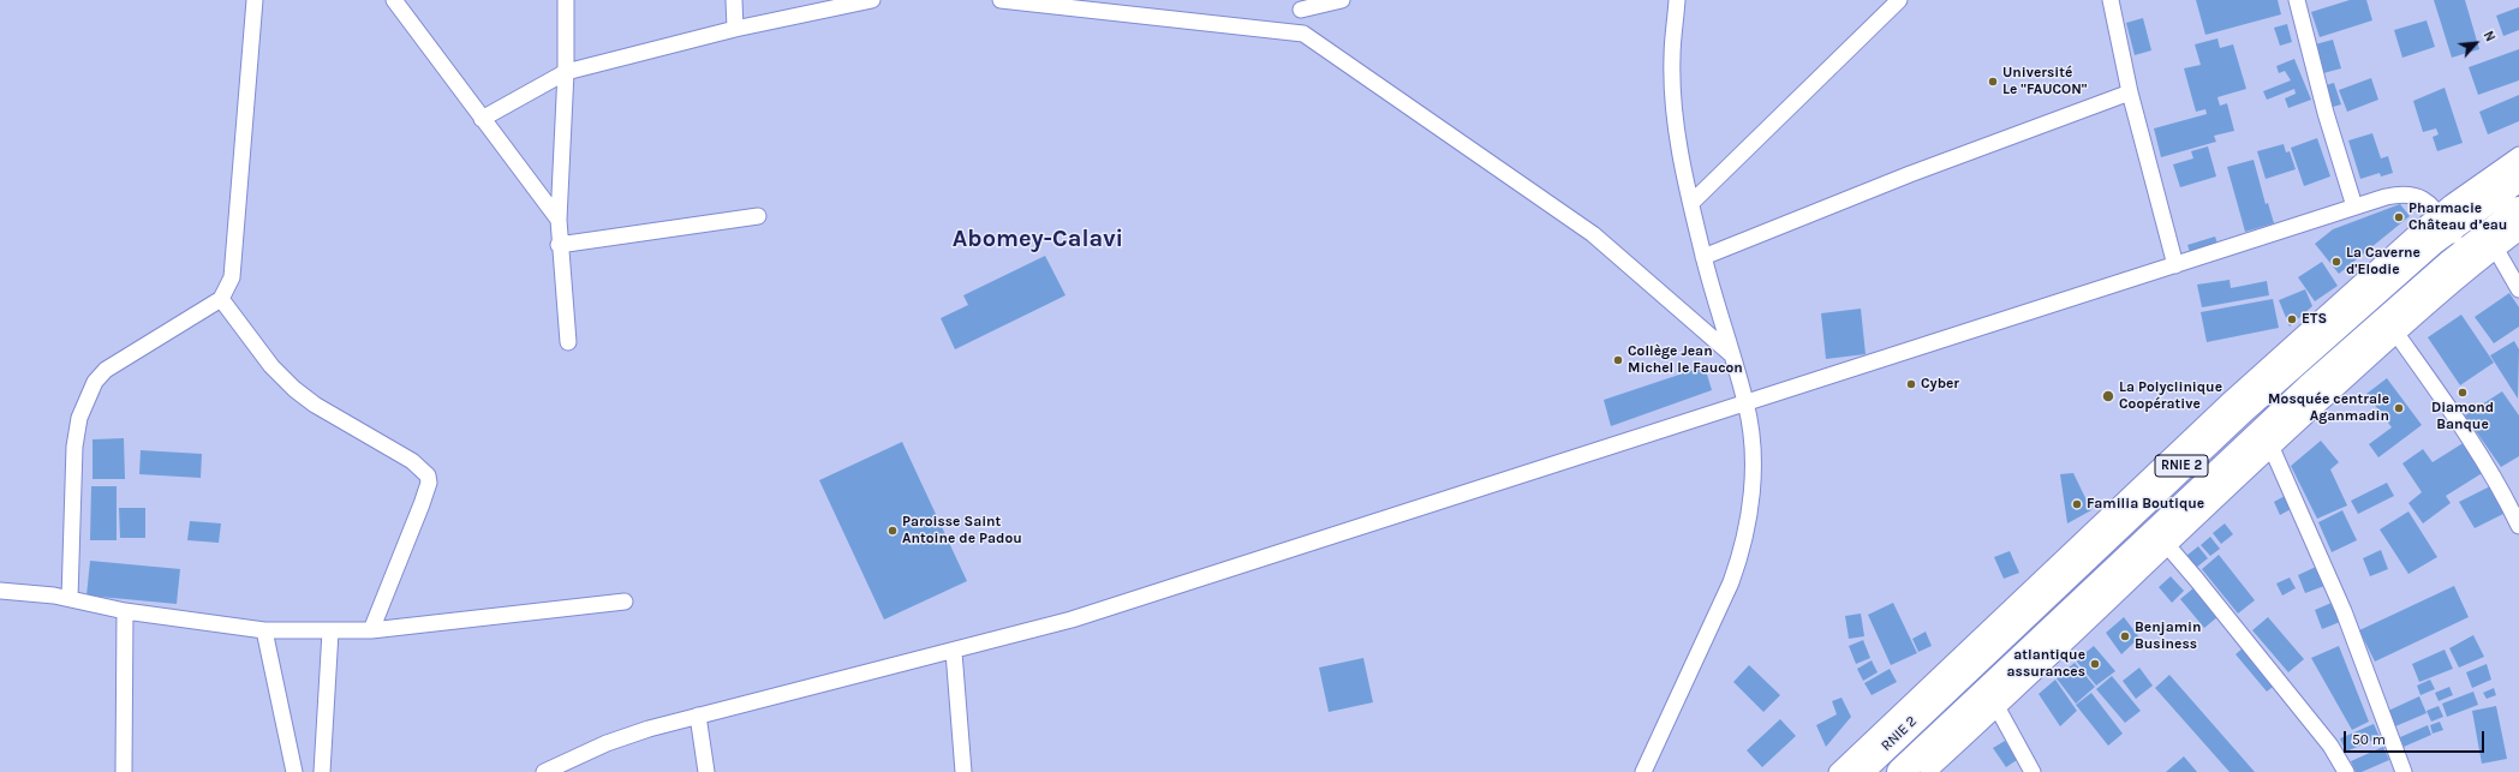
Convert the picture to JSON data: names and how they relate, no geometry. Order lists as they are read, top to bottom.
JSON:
{
  "streets": {
    "highway": ["RNIE 2"]
  },
  "districts": ["Abomey-Calavi"],
  "places": [
    "Université Le \"FAUCON\"",
    "Pharmacie Château d’eau",
    "La Caverne d'Elodie",
    "ETS",
    "Collège Jean Michel le Faucon",
    "Cyber",
    "Diamond Banque",
    "La Polyclinique Coopérative",
    "Mosquée centrale Aganmadin",
    "Familia Boutique",
    "Paroisse Saint Antoine de Padou",
    "Benjamin Business",
    "atlantique assurances"
  ],
  "scale_bar": "50 m",
  "north": "top right"
}
